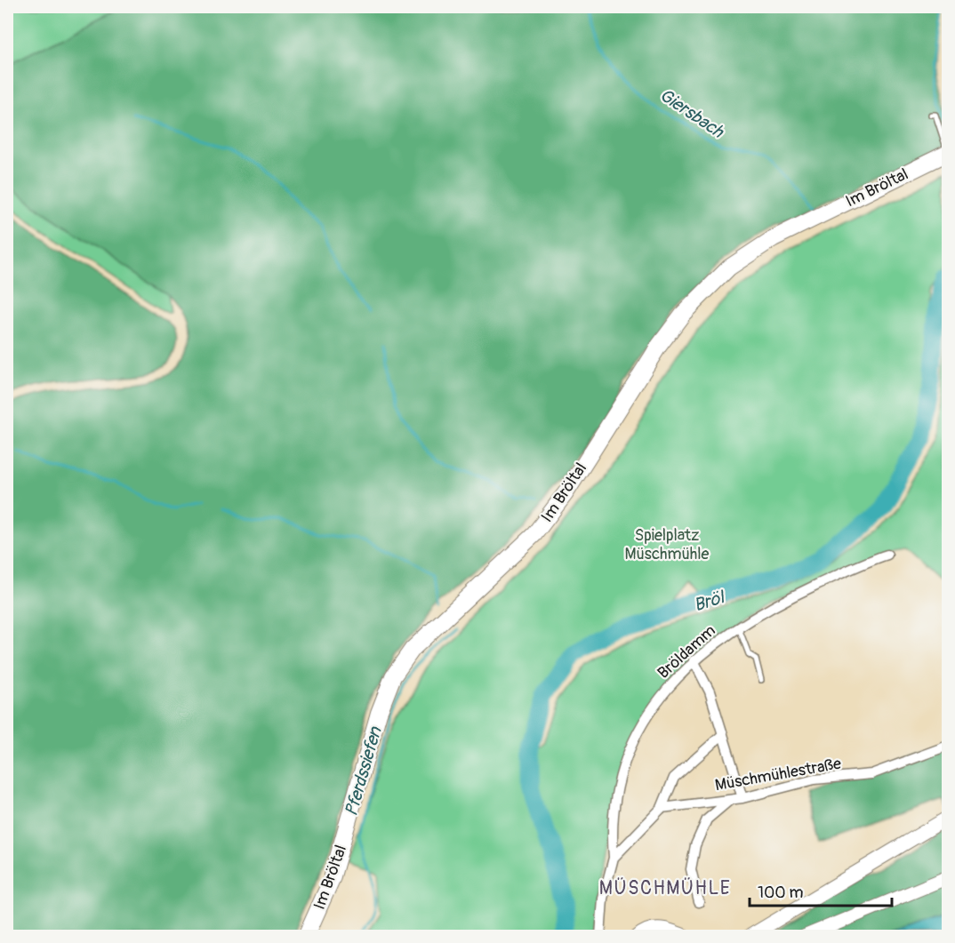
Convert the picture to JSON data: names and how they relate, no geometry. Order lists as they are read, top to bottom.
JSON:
{
  "streets": {
    "main road": ["Im Bröltal"],
    "street": ["Bröldamm", "Müschmühlestraße"]
  },
  "districts": ["MÜSCHMÜHLE"],
  "water": ["Giersbach", "Bröl", "Pferdssiefen"],
  "parks": ["Spielplatz Müschmühle"],
  "scale_bar": "100 m"
}
